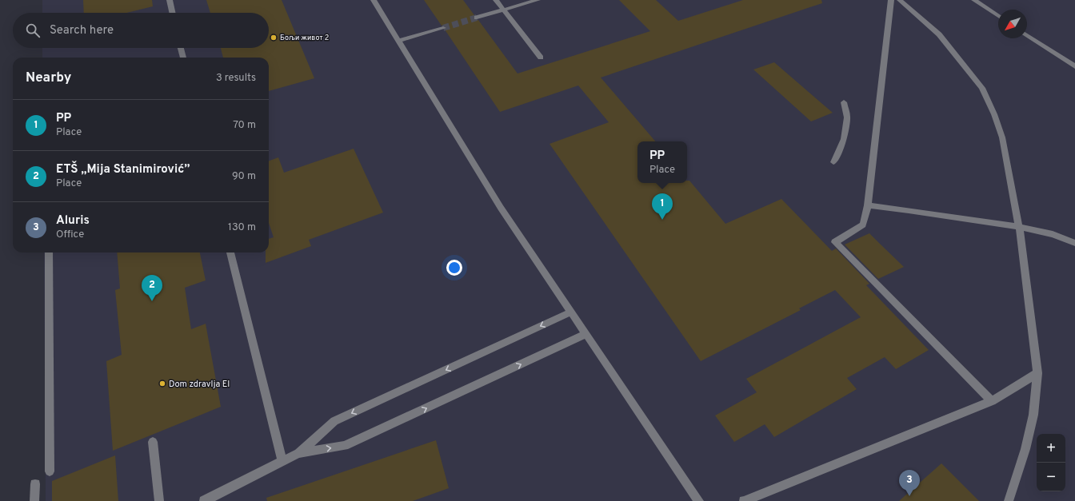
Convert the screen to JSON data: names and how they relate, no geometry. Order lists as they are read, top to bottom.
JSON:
{
  "places": ["Бољи живот 2", "Dom zdravlja EI"],
  "north": "bottom left",
  "page": {
    "search": "Search here",
    "heading": ["Nearby", "3 results"],
    "list": [
      {
        "mark": "1",
        "name": "PP",
        "note": "Place",
        "value": "70 m"
      },
      {
        "mark": "2",
        "name": "ETŠ „Mija Stanimirović”",
        "note": "Place",
        "value": "90 m"
      },
      {
        "mark": "3",
        "name": "Aluris",
        "note": "Office",
        "value": "130 m"
      }
    ],
    "popup": ["PP", "Place"],
    "pins": ["1", "2", "3"],
    "map_buttons": ["+", "−"]
  }
}
